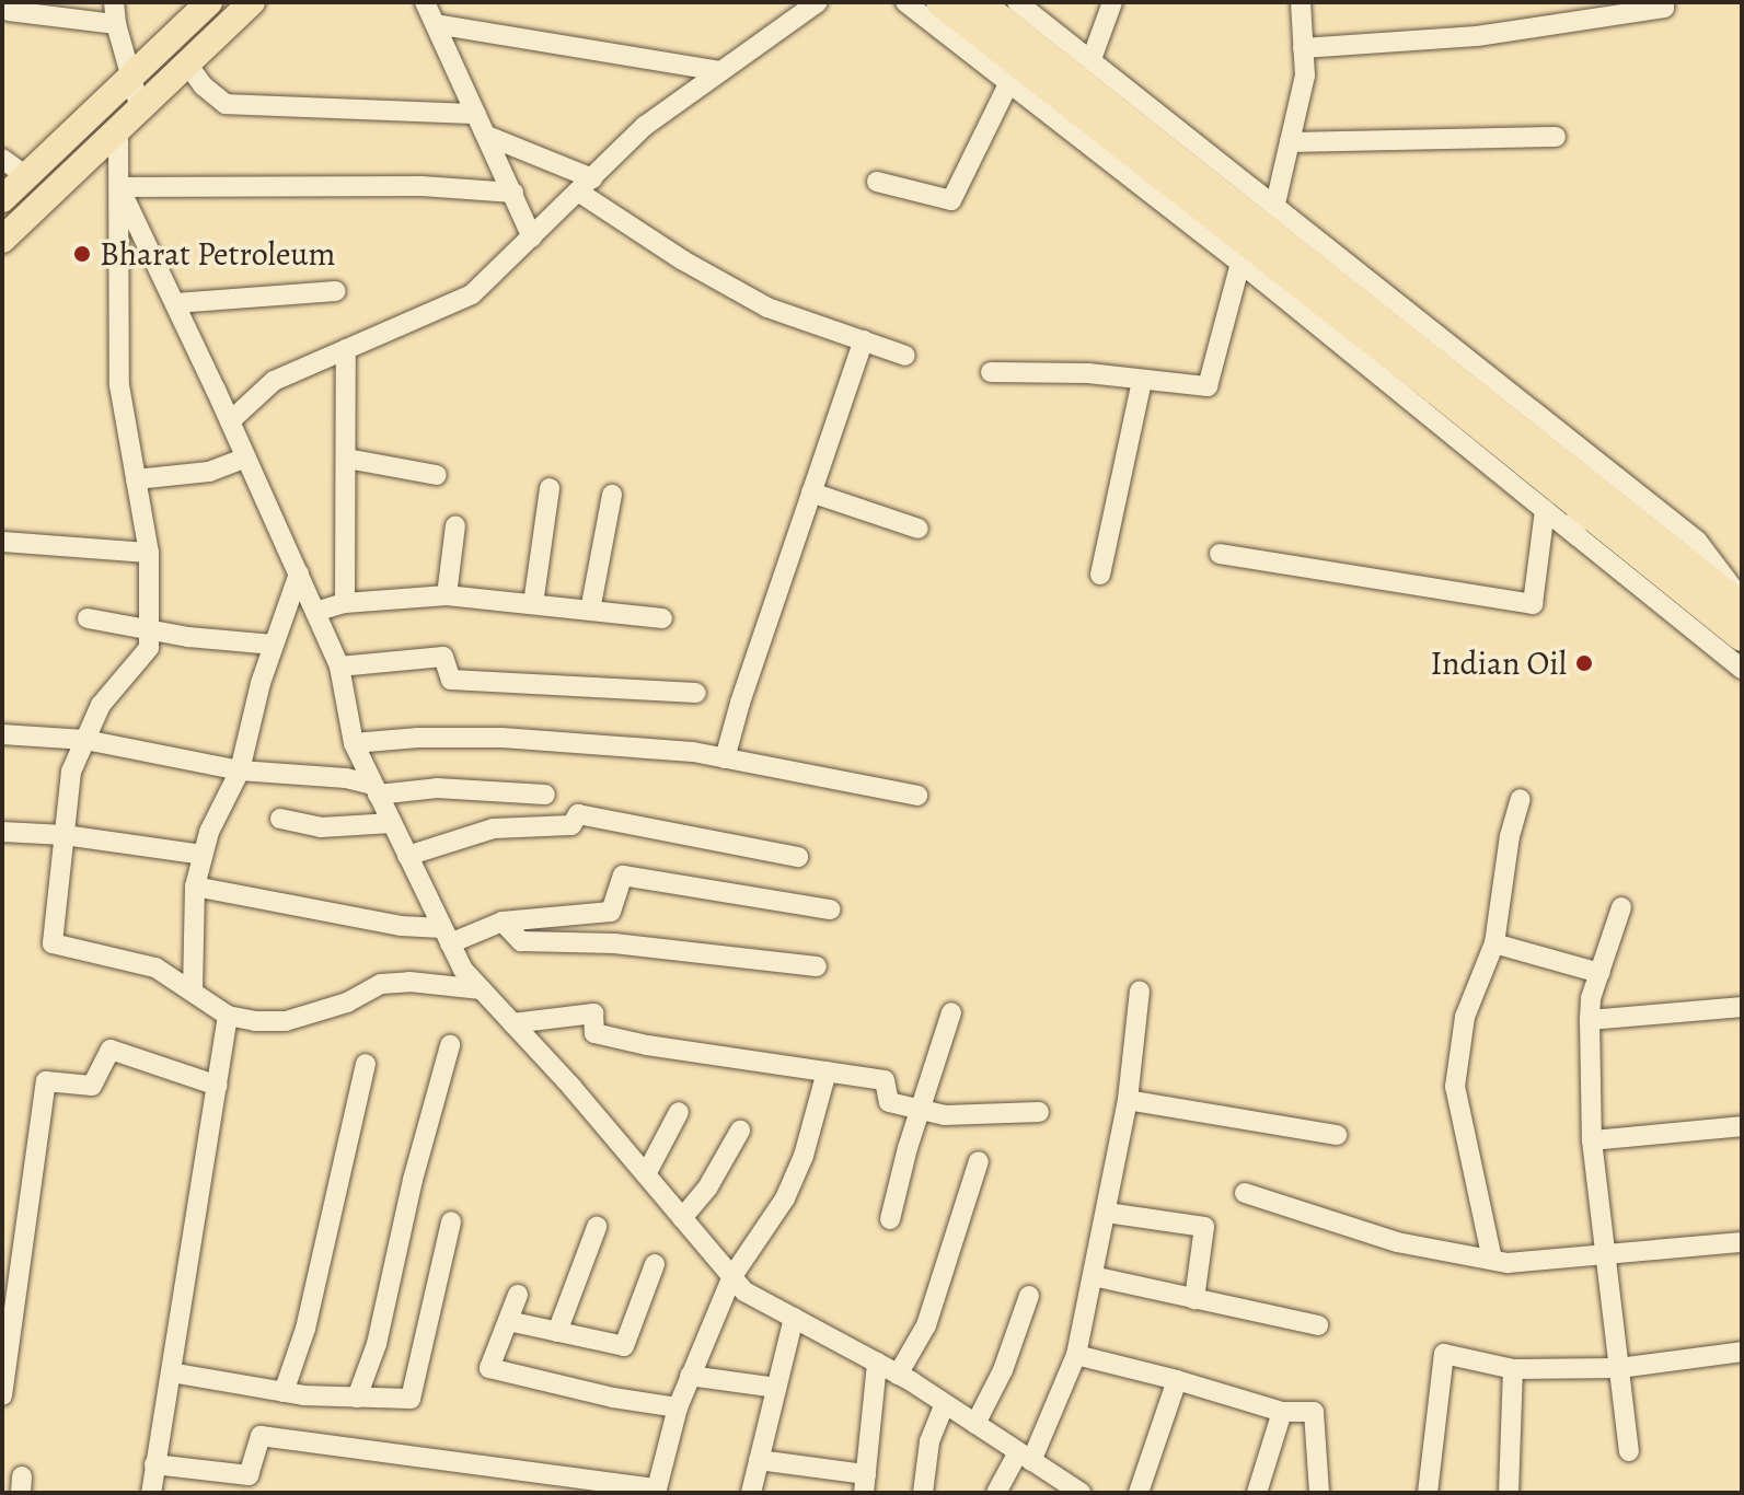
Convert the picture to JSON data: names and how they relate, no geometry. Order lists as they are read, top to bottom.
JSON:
{
  "places": ["Bharat Petroleum", "Indian Oil"]
}
